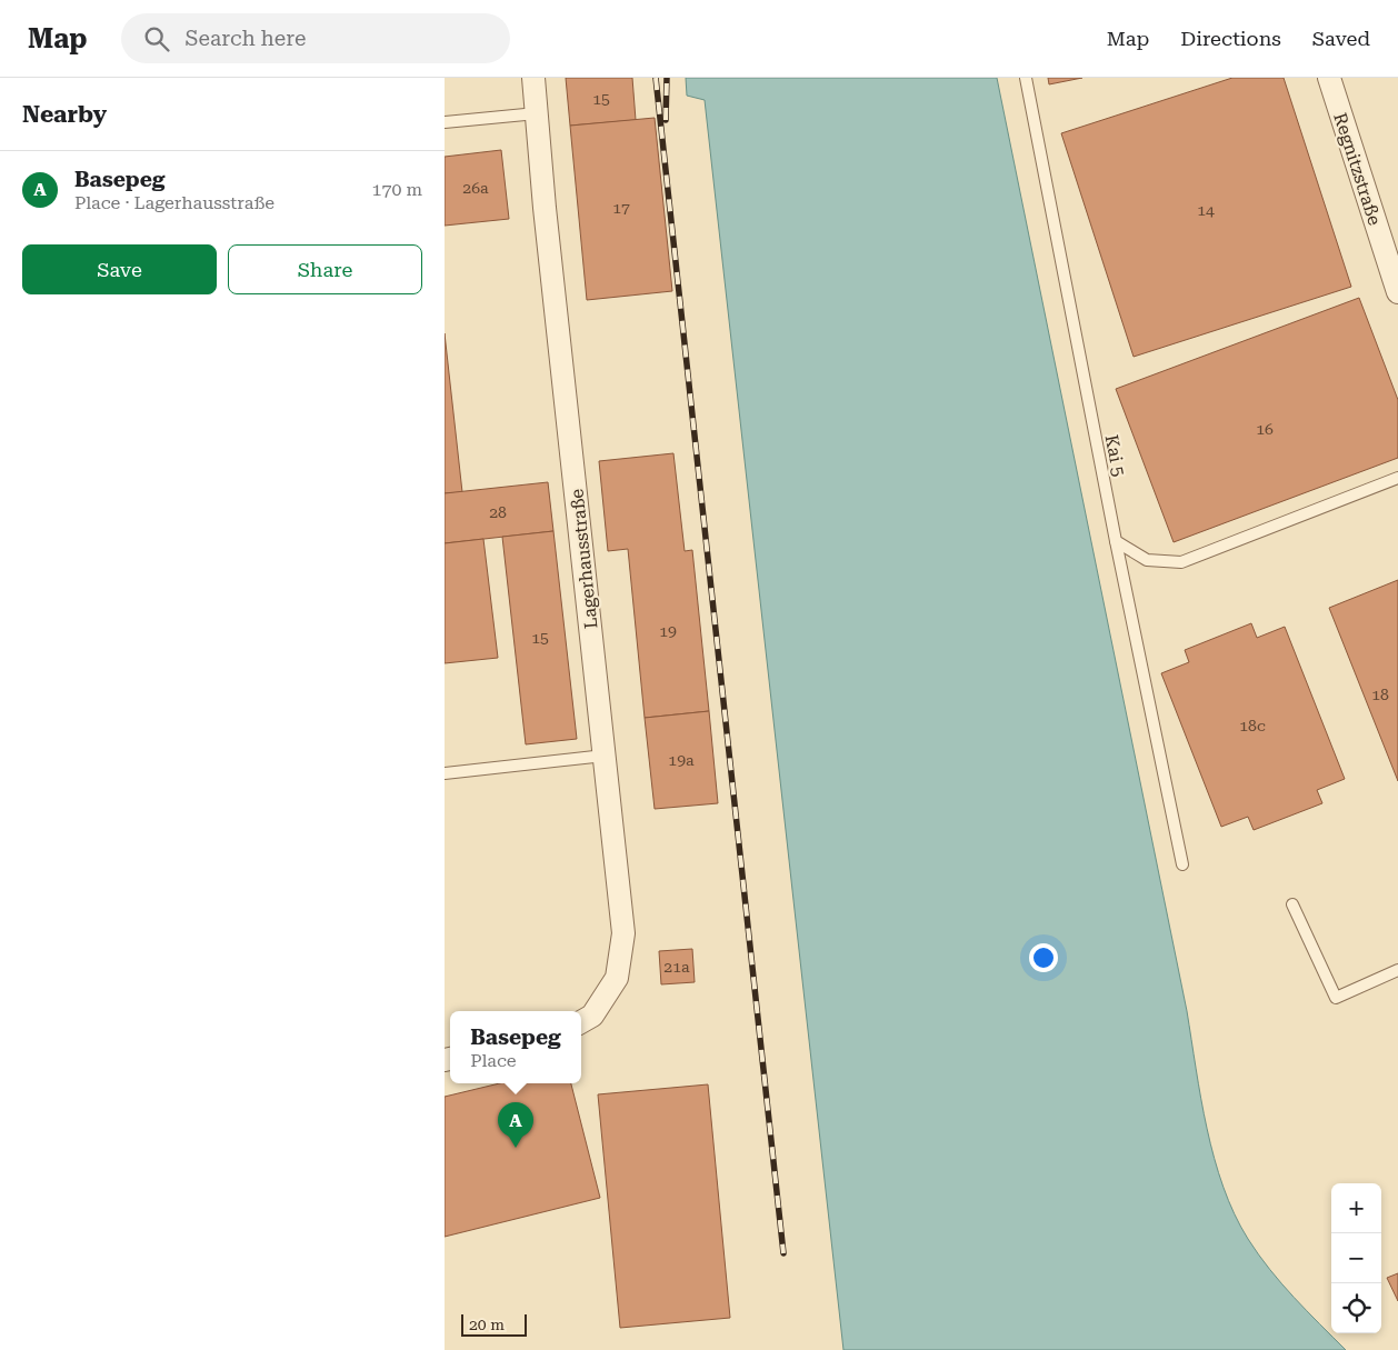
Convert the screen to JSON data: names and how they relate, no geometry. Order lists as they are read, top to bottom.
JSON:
{
  "streets": {
    "street": ["Regnitzstraße", "Lagerhausstraße"],
    "lane": ["Kai 5"]
  },
  "house_numbers": [
    "15",
    "26a",
    "17",
    "14",
    "16",
    "28",
    "19",
    "15",
    "18",
    "18c",
    "19a",
    "21a"
  ],
  "scale_bar": "20 m",
  "page": {
    "header": "Map",
    "search": "Search here",
    "nav": ["Map", "Directions", "Saved"],
    "heading": "Nearby",
    "list": [
      {
        "mark": "A",
        "name": "Basepeg",
        "note": "Place · Lagerhausstraße",
        "value": "170 m"
      }
    ],
    "buttons": ["Save", "Share"],
    "popup": ["Basepeg", "Place"],
    "pins": "A",
    "map_buttons": ["+", "−"],
    "scale": "20 m"
  }
}
